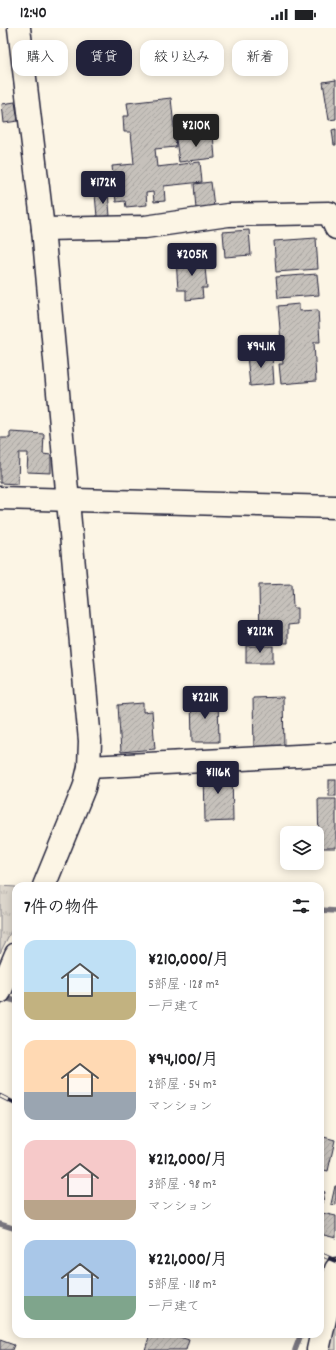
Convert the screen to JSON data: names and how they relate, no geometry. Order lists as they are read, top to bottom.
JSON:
{
  "page": {
    "status": "12:40",
    "chip": [
      "購入",
      "賃貸",
      "絞り込み",
      "新着"
    ],
    "price": [
      "¥210K",
      "¥172K",
      "¥205K",
      "¥94.1K",
      "¥212K",
      "¥221K",
      "¥116K"
    ],
    "heading": "7件の物件",
    "list": [
      {
        "name": "¥210,000/月",
        "note": "5部屋 · 128 m² · 一戸建て"
      },
      {
        "name": "¥94,100/月",
        "note": "2部屋 · 54 m² · マンション"
      },
      {
        "name": "¥212,000/月",
        "note": "3部屋 · 98 m² · マンション"
      },
      {
        "name": "¥221,000/月",
        "note": "5部屋 · 118 m² · 一戸建て"
      }
    ]
  }
}
